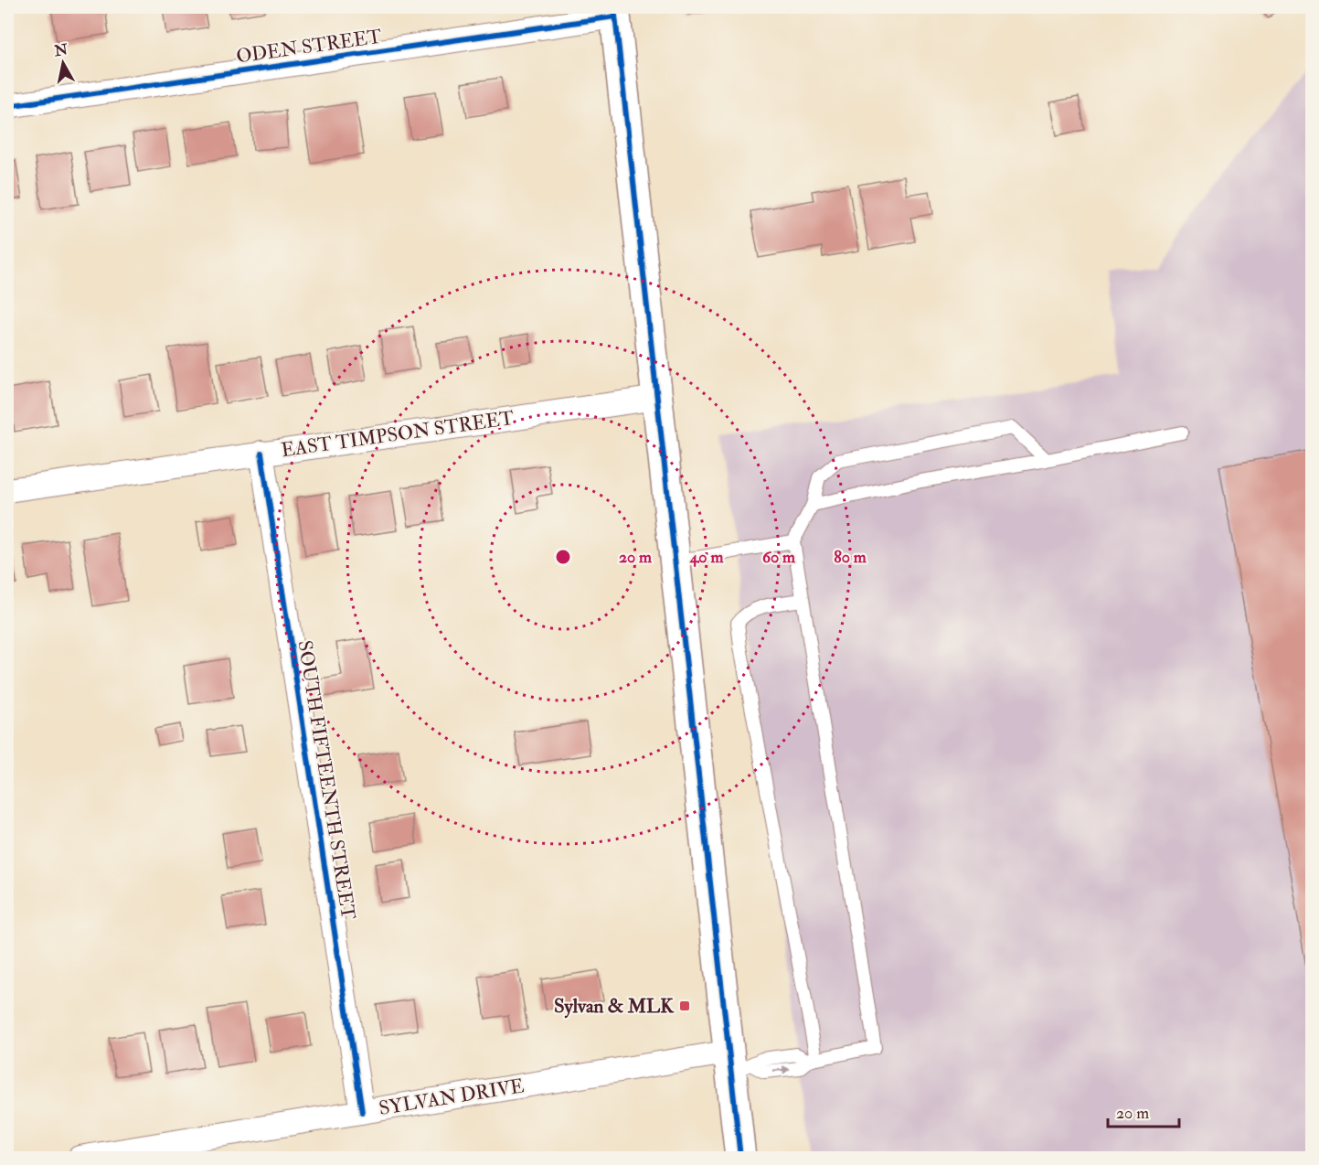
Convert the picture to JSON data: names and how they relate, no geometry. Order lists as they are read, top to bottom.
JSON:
{
  "streets": {
    "street": [
      "ODEN STREET",
      "EAST TIMPSON STREET",
      "SOUTH FIFTEENTH STREET",
      "SYLVAN DRIVE"
    ]
  },
  "crossings": [
    ["EAST TIMPSON STREET", "SOUTH FIFTEENTH STREET"],
    ["SOUTH FIFTEENTH STREET", "SYLVAN DRIVE"]
  ],
  "places": {
    "transit": ["Sylvan & MLK"]
  },
  "scale_bar": "20 m",
  "north": "top",
  "rings": [
    "20 m",
    "40 m",
    "60 m",
    "80 m"
  ]
}
